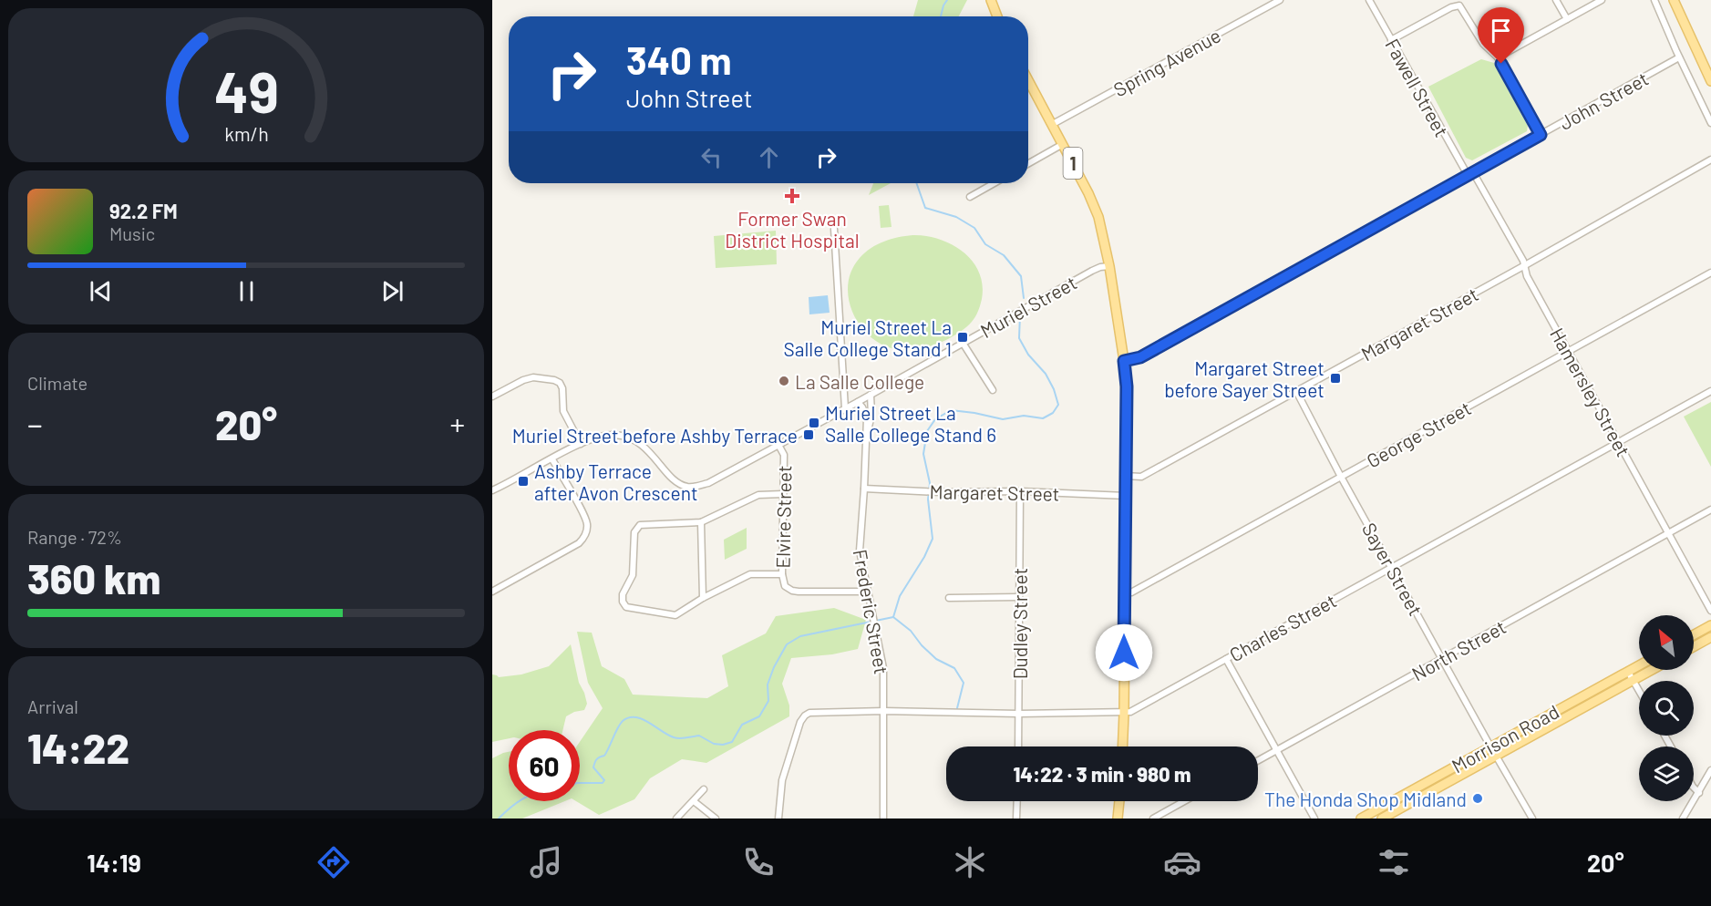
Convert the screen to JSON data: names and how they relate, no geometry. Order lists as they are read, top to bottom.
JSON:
{
  "streets": {
    "main road": ["1", "Morrison Road"],
    "street": [
      "Spring Avenue",
      "Fawell Street",
      "John Street",
      "Muriel Street",
      "Margaret Street",
      "Hamersley Street",
      "George Street",
      "Elvire Street",
      "Sayer Street",
      "Frederic Street",
      "Dudley Street",
      "Charles Street",
      "North Street"
    ]
  },
  "crossings": [
    ["Spring Avenue", "1"],
    ["Fawell Street", "John Street"],
    ["Fawell Street", "Hamersley Street"],
    ["John Street", "1"],
    ["John Street", "Hamersley Street"],
    ["1", "Muriel Street"],
    ["1", "Margaret Street"],
    ["1", "George Street"],
    ["1", "Charles Street"],
    ["Muriel Street", "Elvire Street"],
    ["Muriel Street", "Frederic Street"],
    ["Margaret Street", "Hamersley Street"],
    ["Margaret Street", "Sayer Street"],
    ["Margaret Street", "Frederic Street"],
    ["Margaret Street", "Dudley Street"],
    ["Hamersley Street", "George Street"],
    ["Hamersley Street", "Charles Street"],
    ["Hamersley Street", "North Street"],
    ["George Street", "Sayer Street"],
    ["Elvire Street", "Frederic Street"],
    ["Sayer Street", "Charles Street"],
    ["Sayer Street", "North Street"],
    ["Sayer Street", "Morrison Road"],
    ["Frederic Street", "Charles Street"],
    ["Dudley Street", "Charles Street"]
  ],
  "places": {
    "health": ["Former Swan District Hospital"],
    "transit": [
      "Muriel Street La Salle College Stand 1",
      "Margaret Street before Sayer Street",
      "Muriel Street La Salle College Stand 6",
      "Muriel Street before Ashby Terrace",
      "Ashby Terrace after Avon Crescent"
    ],
    "other": ["La Salle College", "The Honda Shop Midland"]
  },
  "north": "top left",
  "page": {
    "turn": ["340 m", "John Street"],
    "song": ["92.2 FM", "Music"],
    "tile": [
      "Climate",
      ["Range · 72%", "360 km"],
      ["Arrival", "14:22"]
    ],
    "heat": ["−", "20°", "+"],
    "limit": "60",
    "trip": "14:22 · 3 min · 980 m",
    "tabs": ["14:19", "20°"],
    "gauge": ["49", "km/h"]
  }
}
